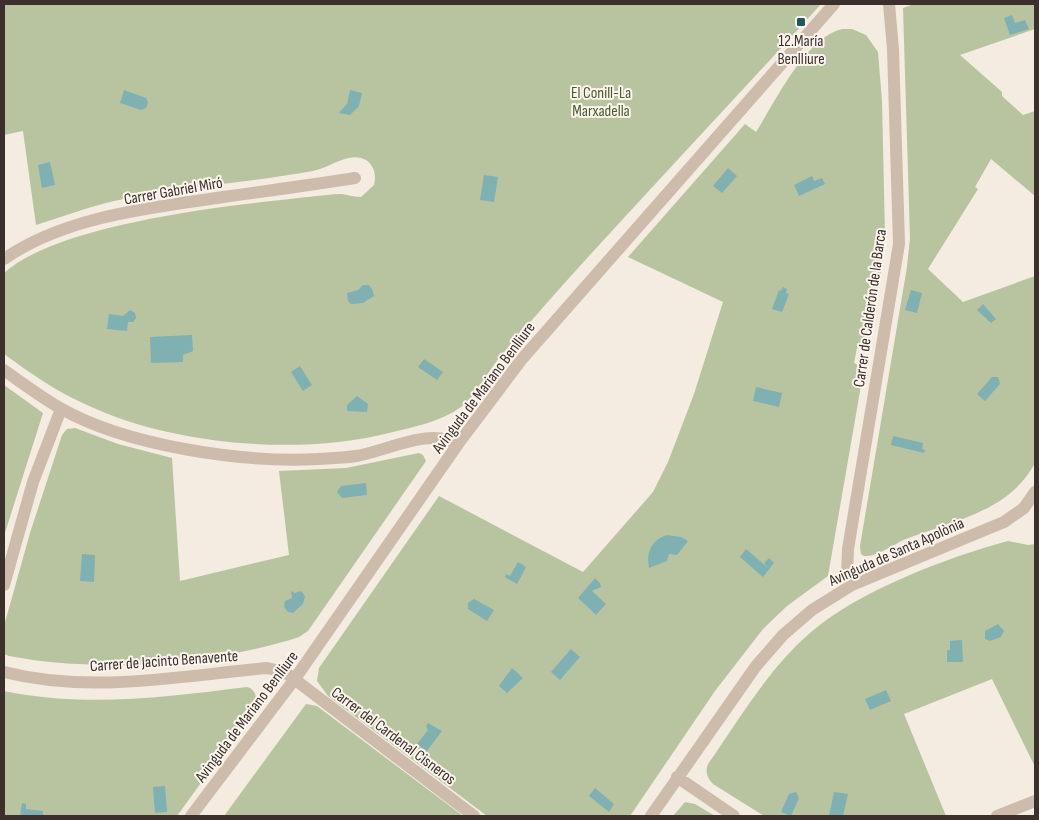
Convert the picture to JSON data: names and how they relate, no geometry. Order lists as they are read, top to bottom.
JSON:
{
  "streets": {
    "street": [
      "Carrer Gabriel Miró",
      "Carrer de Calderón de la Barca",
      "Avinguda de Mariano Benlliure",
      "Avinguda de Santa Apolònia",
      "Carrer de Jacinto Benavente",
      "Carrer del Cardenal Cisneros"
    ]
  },
  "crossings": [
    ["Carrer de Calderón de la Barca", "Avinguda de Santa Apolònia"],
    ["Avinguda de Mariano Benlliure", "Carrer de Jacinto Benavente"],
    ["Avinguda de Mariano Benlliure", "Carrer del Cardenal Cisneros"],
    ["Carrer de Jacinto Benavente", "Carrer del Cardenal Cisneros"]
  ],
  "parks": ["El Conill-La Marxadella"],
  "places": {
    "transit": ["12.María Benlliure"]
  }
}
